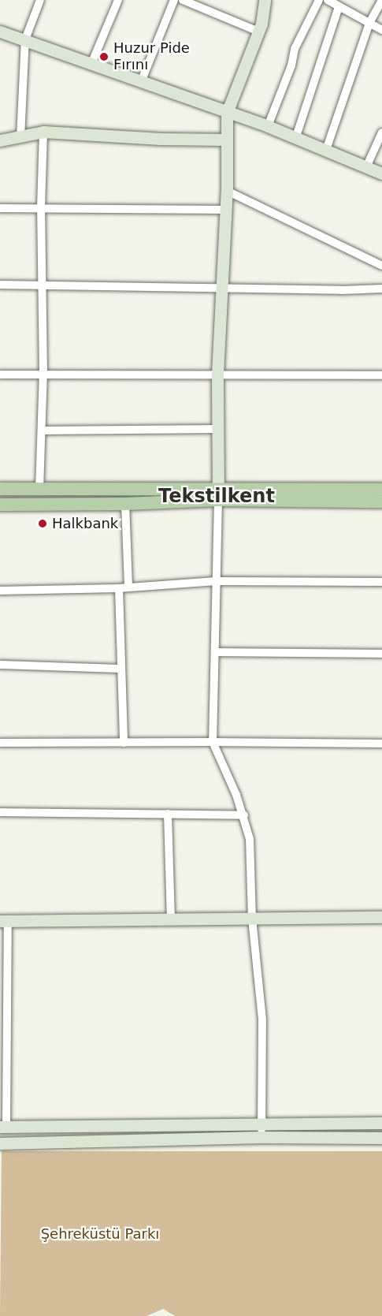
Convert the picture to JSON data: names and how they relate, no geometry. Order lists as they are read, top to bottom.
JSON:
{
  "districts": ["Tekstilkent"],
  "parks": ["Şehreküstü Parkı"],
  "places": ["Huzur Pide Fırını", "Halkbank"]
}
